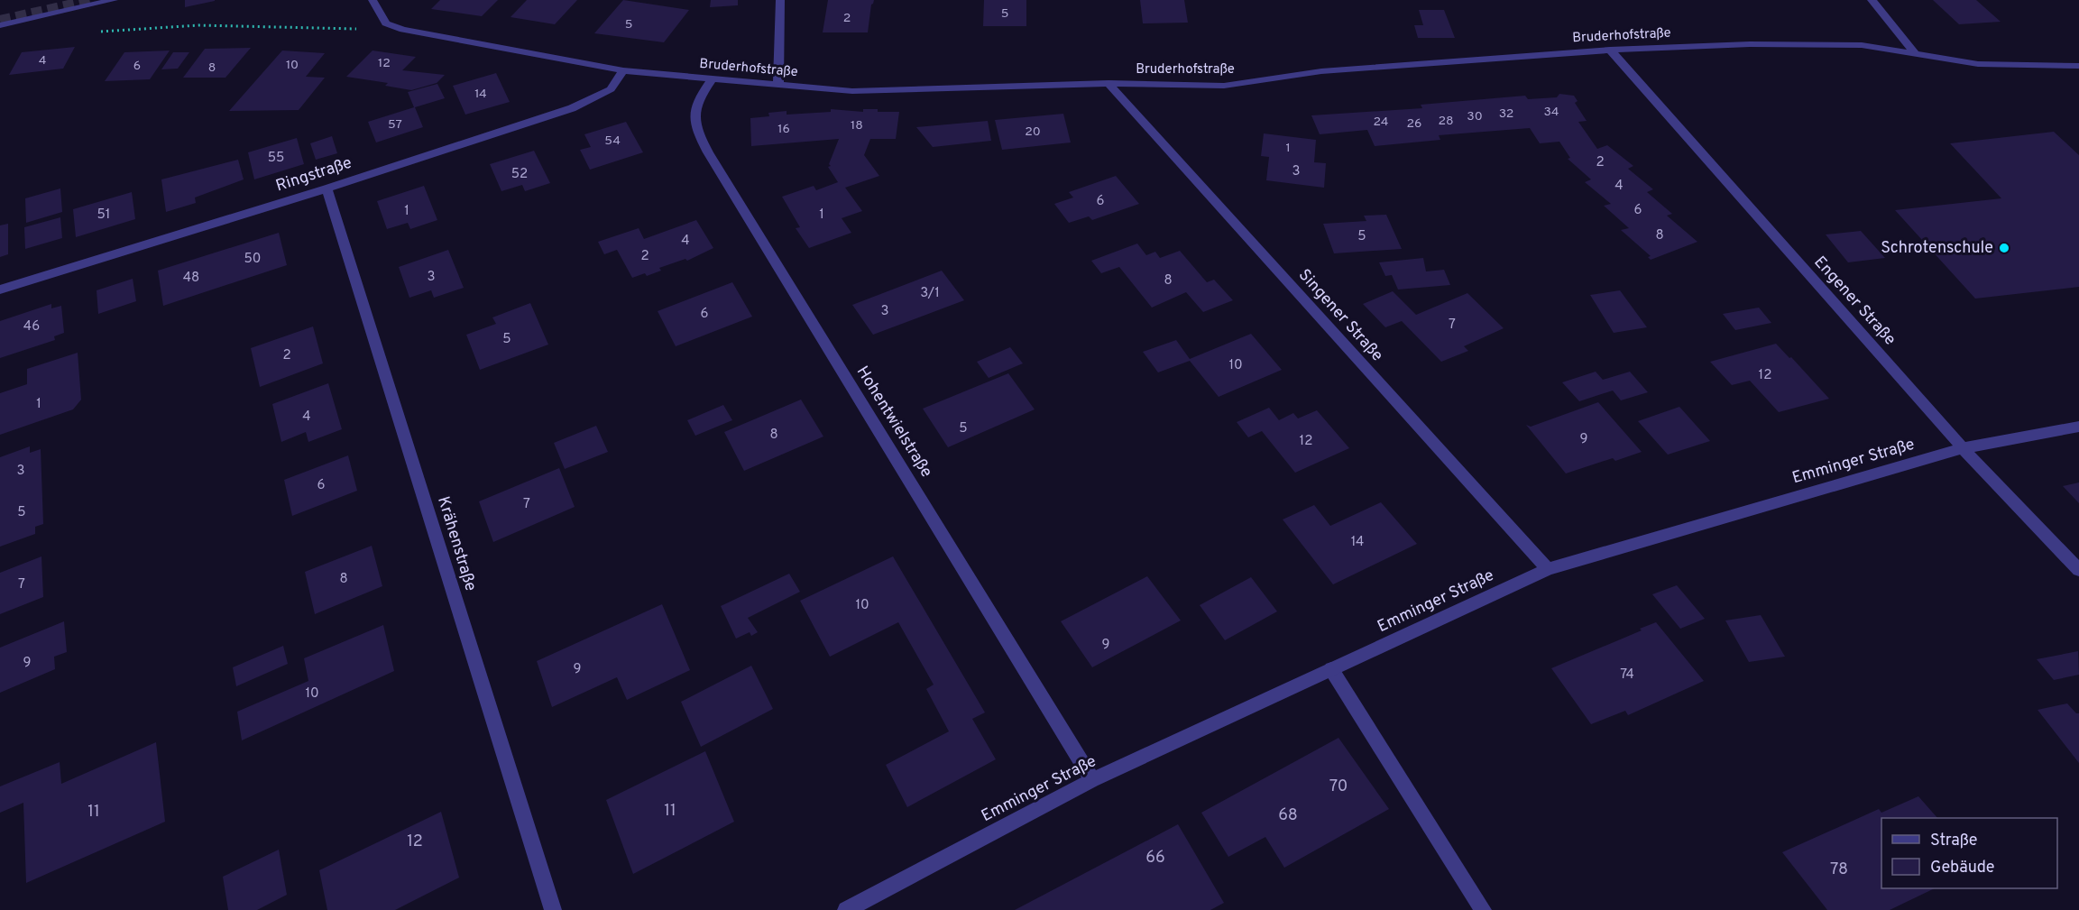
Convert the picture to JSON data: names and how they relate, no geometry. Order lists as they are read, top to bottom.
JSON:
{
  "streets": {
    "street": [
      "Bruderhofstraße",
      "Ringstraße",
      "Engener Straße",
      "Singener Straße",
      "Hohentwielstraße",
      "Emminger Straße",
      "Krähenstraße"
    ]
  },
  "crossings": [
    ["Bruderhofstraße", "Ringstraße"],
    ["Bruderhofstraße", "Engener Straße"],
    ["Bruderhofstraße", "Singener Straße"],
    ["Bruderhofstraße", "Hohentwielstraße"],
    ["Ringstraße", "Krähenstraße"],
    ["Engener Straße", "Emminger Straße"],
    ["Singener Straße", "Emminger Straße"],
    ["Hohentwielstraße", "Emminger Straße"]
  ],
  "places": ["Schrotenschule"],
  "house_numbers": [
    "5",
    "2",
    "5",
    "4",
    "12",
    "10",
    "6",
    "8",
    "14",
    "34",
    "32",
    "30",
    "28",
    "24",
    "26",
    "57",
    "18",
    "16",
    "20",
    "54",
    "1",
    "55",
    "2",
    "3",
    "52",
    "4",
    "6",
    "6",
    "1",
    "51",
    "1",
    "8",
    "5",
    "4",
    "2",
    "50",
    "3",
    "48",
    "8",
    "3/1",
    "3",
    "6",
    "7",
    "46",
    "5",
    "2",
    "10",
    "12",
    "1",
    "4",
    "5",
    "8",
    "9",
    "12",
    "3",
    "6",
    "7",
    "5",
    "14",
    "8",
    "7",
    "10",
    "9",
    "9",
    "9",
    "74",
    "10",
    "70",
    "11",
    "11",
    "68",
    "12",
    "66",
    "78"
  ],
  "legend": ["Straße", "Gebäude"]
}
